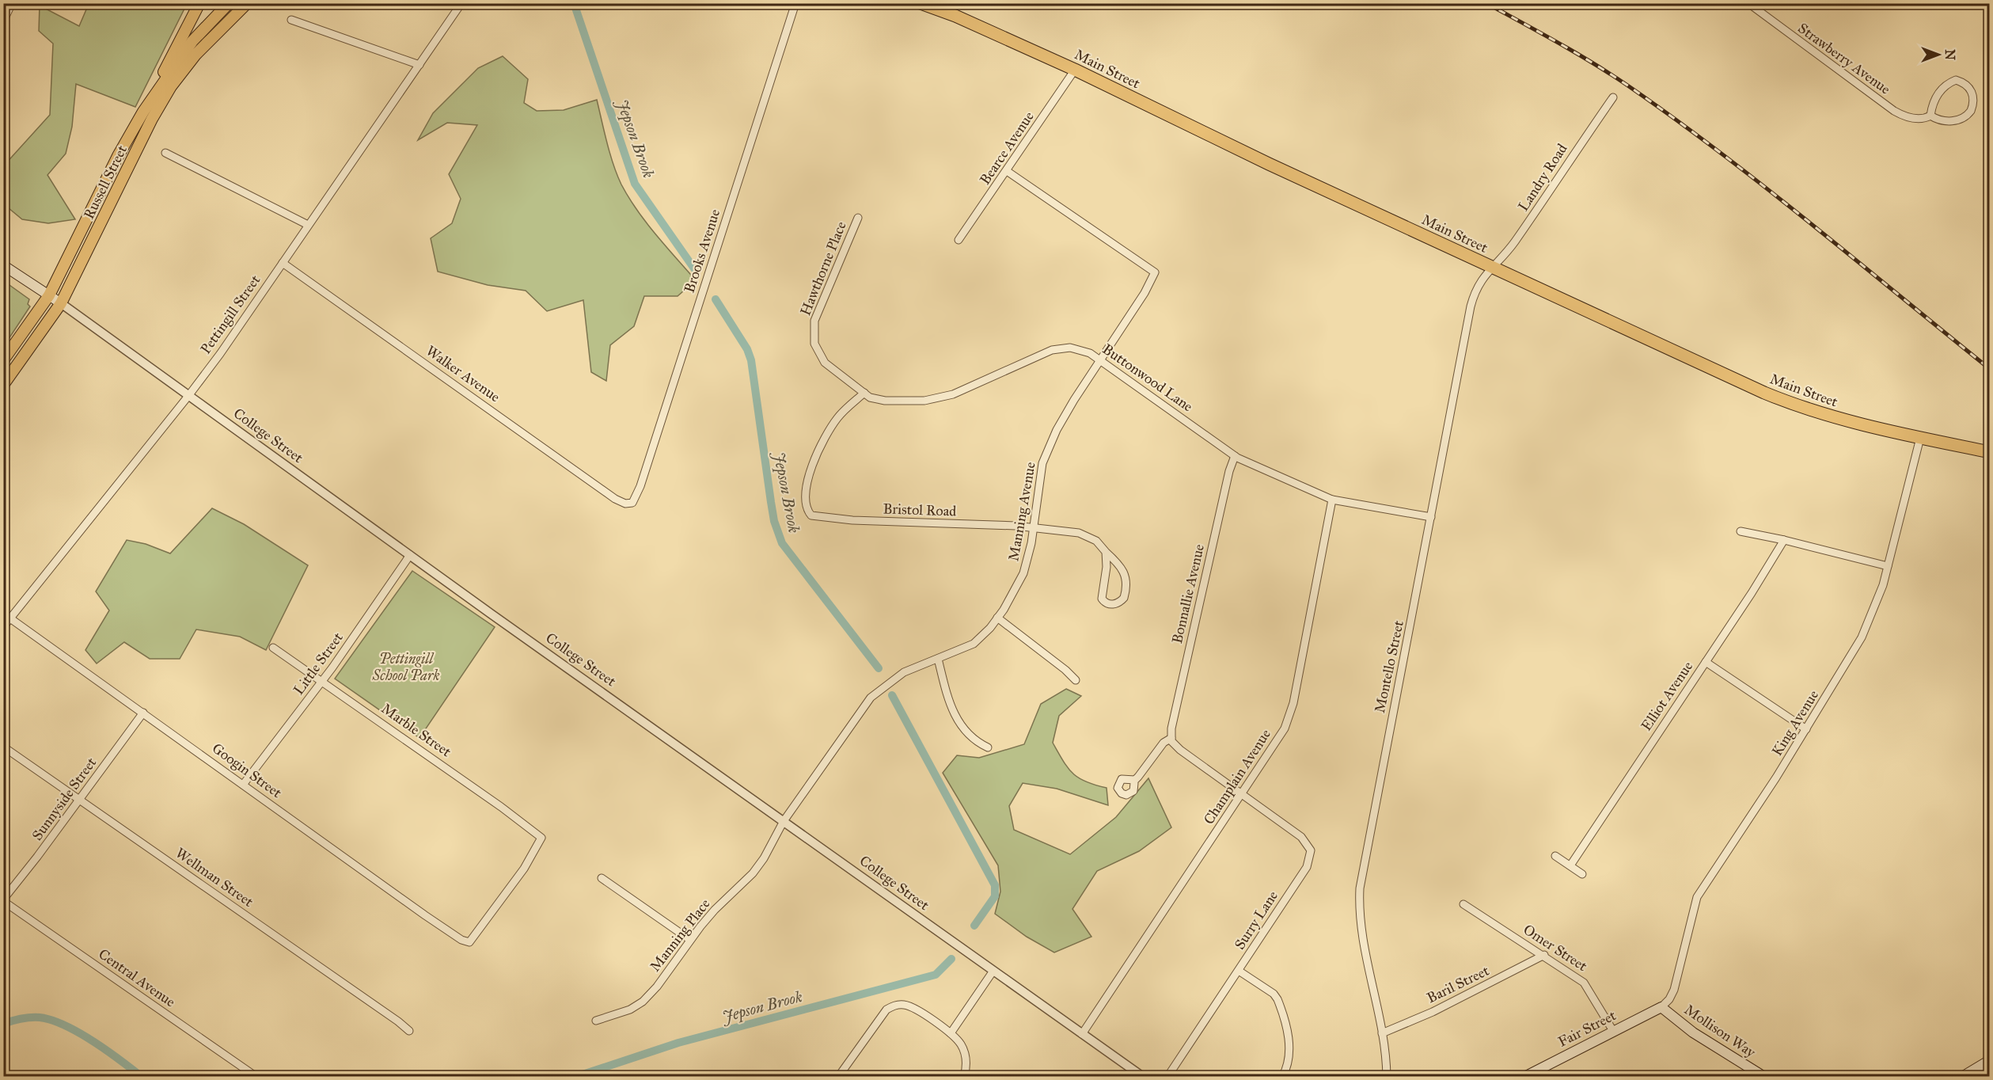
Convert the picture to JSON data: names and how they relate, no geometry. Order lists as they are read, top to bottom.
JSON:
{
  "streets": {
    "highway": ["Main Street"],
    "main road": [
      "Russell Street",
      "College Street",
      "Fair Street",
      "Mollison Way"
    ],
    "street": [
      "Strawberry Avenue",
      "Bearce Avenue",
      "Landry Road",
      "Brooks Avenue",
      "Hawthorne Place",
      "Pettingill Street",
      "Walker Avenue",
      "Buttonwood Lane",
      "Bristol Road",
      "Manning Avenue",
      "Bonnallie Avenue",
      "Little Street",
      "Montello Street",
      "Elliot Avenue",
      "King Avenue",
      "Marble Street",
      "Googin Street",
      "Champlain Avenue",
      "Sunnyside Street",
      "Wellman Street",
      "Surry Lane",
      "Manning Place",
      "Omer Street",
      "Central Avenue",
      "Baril Street"
    ]
  },
  "crossings": [
    ["Main Street", "Bearce Avenue"],
    ["Main Street", "Landry Road"],
    ["Main Street", "Montello Street"],
    ["Main Street", "King Avenue"],
    ["Bearce Avenue", "Manning Avenue"],
    ["Landry Road", "Montello Street"],
    ["Russell Street", "College Street"],
    ["Brooks Avenue", "Walker Avenue"],
    ["Hawthorne Place", "Buttonwood Lane"],
    ["Hawthorne Place", "Bristol Road"],
    ["Pettingill Street", "Walker Avenue"],
    ["Pettingill Street", "College Street"],
    ["Pettingill Street", "Googin Street"],
    ["Buttonwood Lane", "Bristol Road"],
    ["Buttonwood Lane", "Manning Avenue"],
    ["Buttonwood Lane", "Bonnallie Avenue"],
    ["Buttonwood Lane", "Montello Street"],
    ["Buttonwood Lane", "Champlain Avenue"],
    ["College Street", "Manning Avenue"],
    ["College Street", "Little Street"],
    ["College Street", "Champlain Avenue"],
    ["College Street", "Manning Place"],
    ["Bristol Road", "Manning Avenue"],
    ["Manning Avenue", "Manning Place"],
    ["Bonnallie Avenue", "Surry Lane"],
    ["Little Street", "Marble Street"],
    ["Little Street", "Googin Street"],
    ["Montello Street", "Baril Street"],
    ["King Avenue", "Fair Street"],
    ["King Avenue", "Mollison Way"],
    ["Marble Street", "Googin Street"],
    ["Googin Street", "Sunnyside Street"],
    ["Champlain Avenue", "Surry Lane"],
    ["Sunnyside Street", "Wellman Street"],
    ["Sunnyside Street", "Central Avenue"],
    ["Omer Street", "Baril Street"],
    ["Omer Street", "Fair Street"],
    ["Fair Street", "Mollison Way"]
  ],
  "water": ["Jepson Brook"],
  "parks": ["Pettingill School Park"],
  "north": "right"
}
